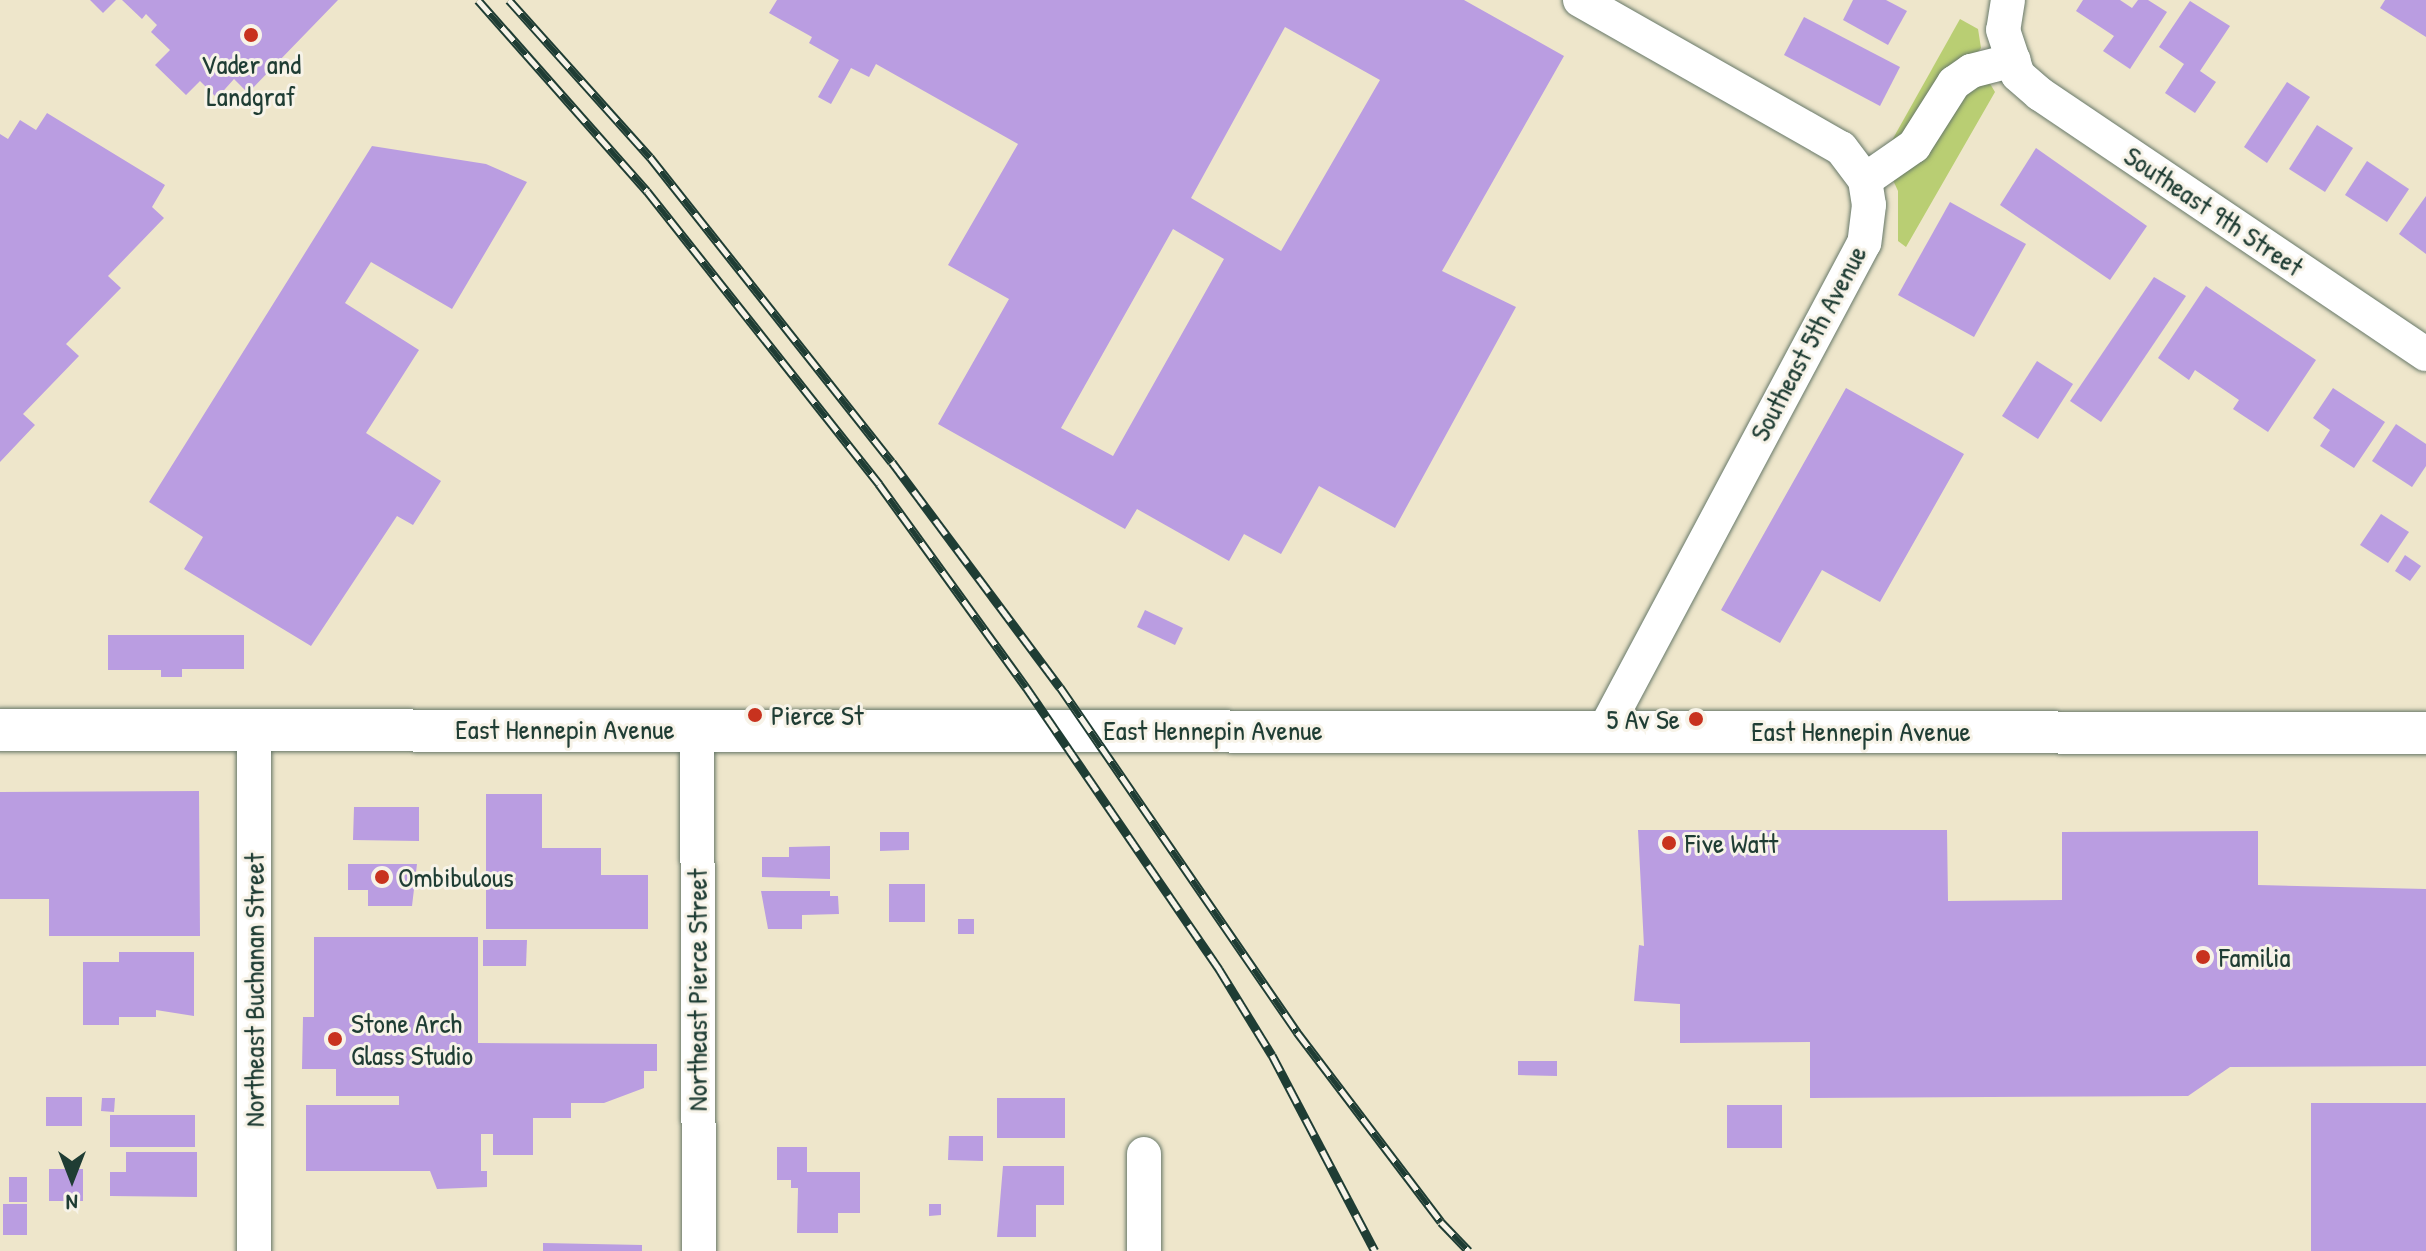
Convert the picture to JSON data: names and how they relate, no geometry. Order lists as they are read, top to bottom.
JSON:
{
  "streets": {
    "main road": ["East Hennepin Avenue"],
    "street": [
      "Southeast 9th Street",
      "Southeast 5th Avenue",
      "Northeast Buchanan Street",
      "Northeast Pierce Street"
    ]
  },
  "crossings": [
    ["Southeast 5th Avenue", "East Hennepin Avenue"],
    ["East Hennepin Avenue", "Northeast Buchanan Street"],
    ["East Hennepin Avenue", "Northeast Pierce Street"]
  ],
  "places": [
    "Vader and Landgraf",
    "Pierce St",
    "5 Av Se",
    "Five Watt",
    "Ombibulous",
    "Familia",
    "Stone Arch Glass Studio"
  ],
  "north": "bottom"
}
